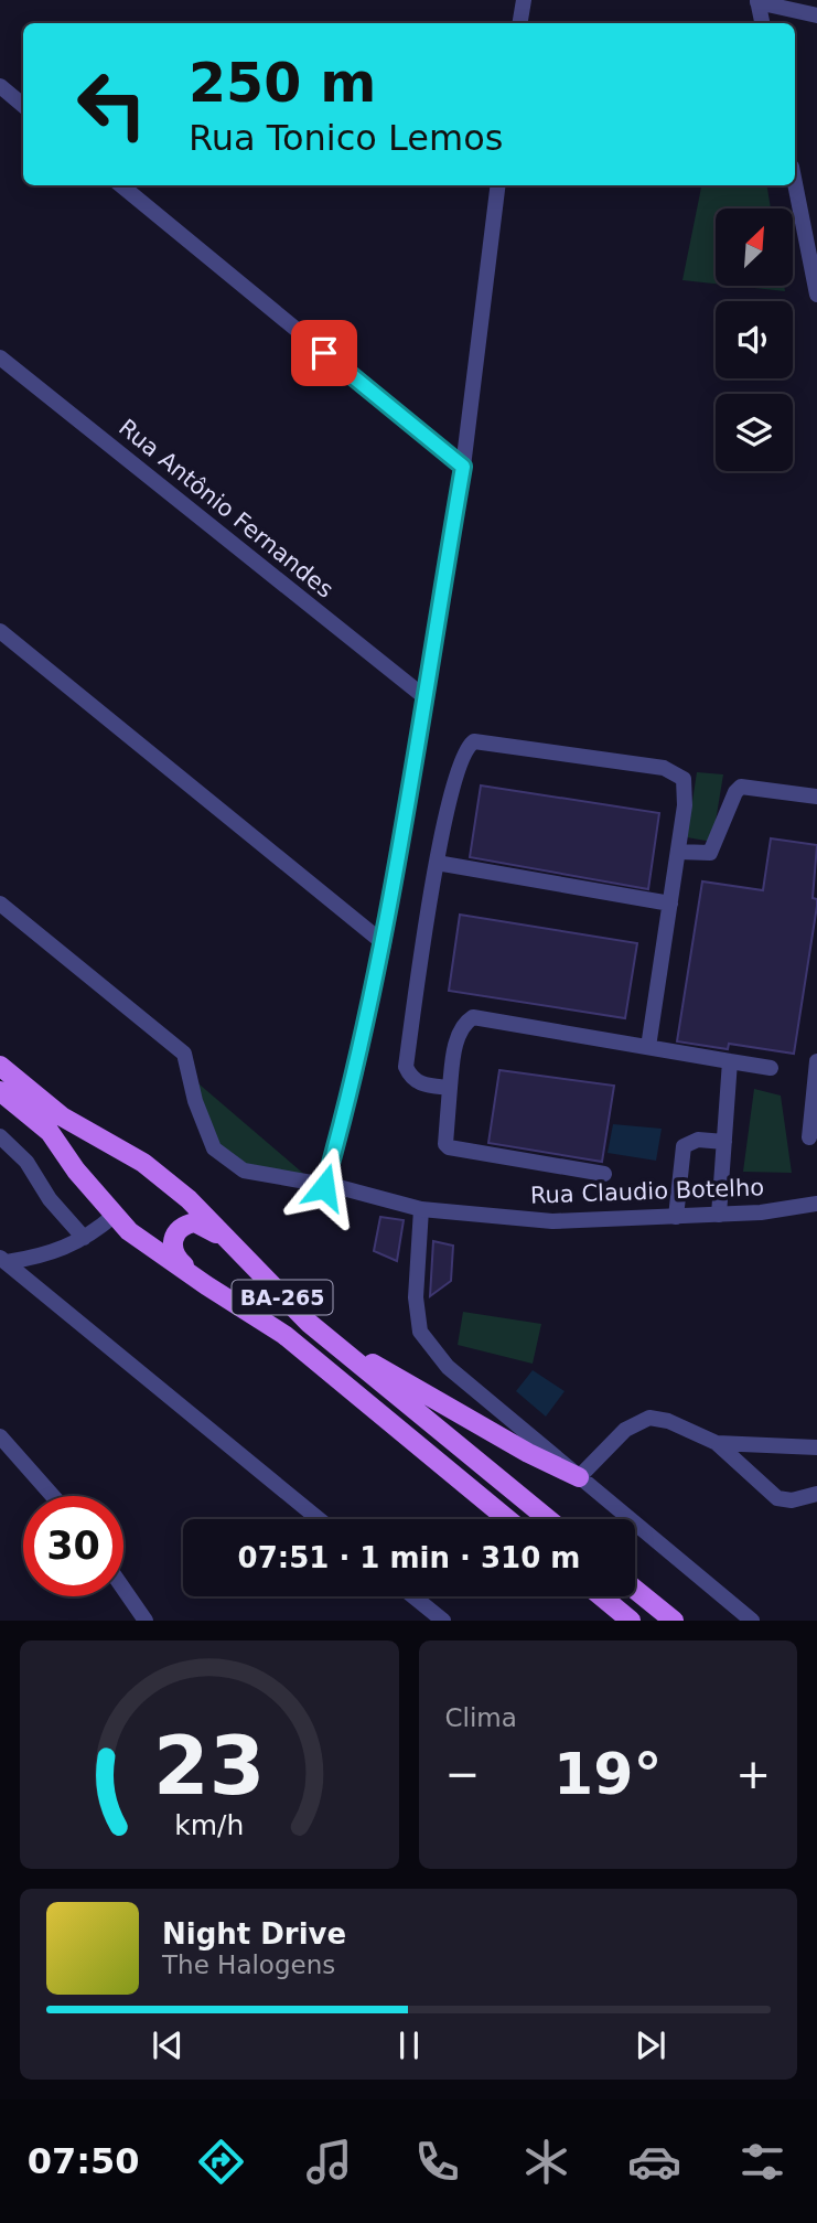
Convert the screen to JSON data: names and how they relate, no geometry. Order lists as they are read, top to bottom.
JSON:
{
  "streets": {
    "main road": ["BA-265"],
    "street": ["Rua Antônio Fernandes", "Rua Claudio Botelho"]
  },
  "north": "top right",
  "page": {
    "turn": ["250 m", "Rua Tonico Lemos"],
    "limit": "30",
    "trip": "07:51 · 1 min · 310 m",
    "tile": "Clima",
    "heat": ["−", "19°", "+"],
    "song": ["Night Drive", "The Halogens"],
    "tabs": "07:50",
    "gauge": ["23", "km/h"]
  }
}
